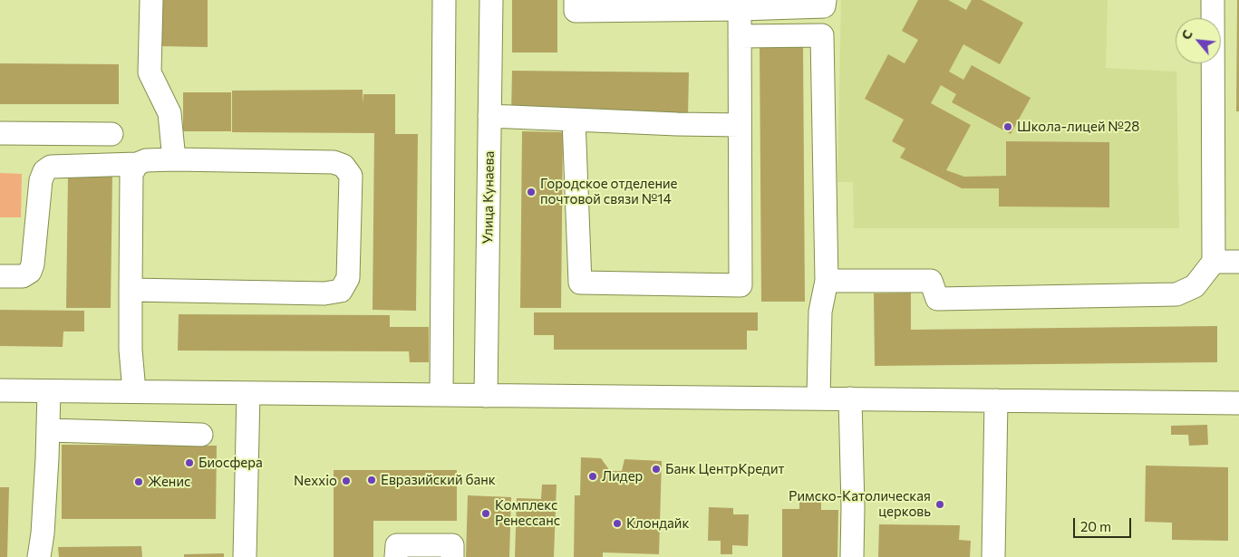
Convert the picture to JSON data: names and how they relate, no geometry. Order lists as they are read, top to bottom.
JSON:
{
  "streets": {
    "street": ["Улица Кунаева"]
  },
  "places": [
    "Школа-лицей №28",
    "Городское отделение почтовой связи №14",
    "Биосфера",
    "Банк ЦентрКредит",
    "Лидер",
    "Евразийский банк",
    "Nexxio",
    "Женис",
    "Римско-Католическая церковь",
    "Комплекс Ренессанс",
    "Клондайк"
  ],
  "scale_bar": "20 m",
  "north": "top left"
}
